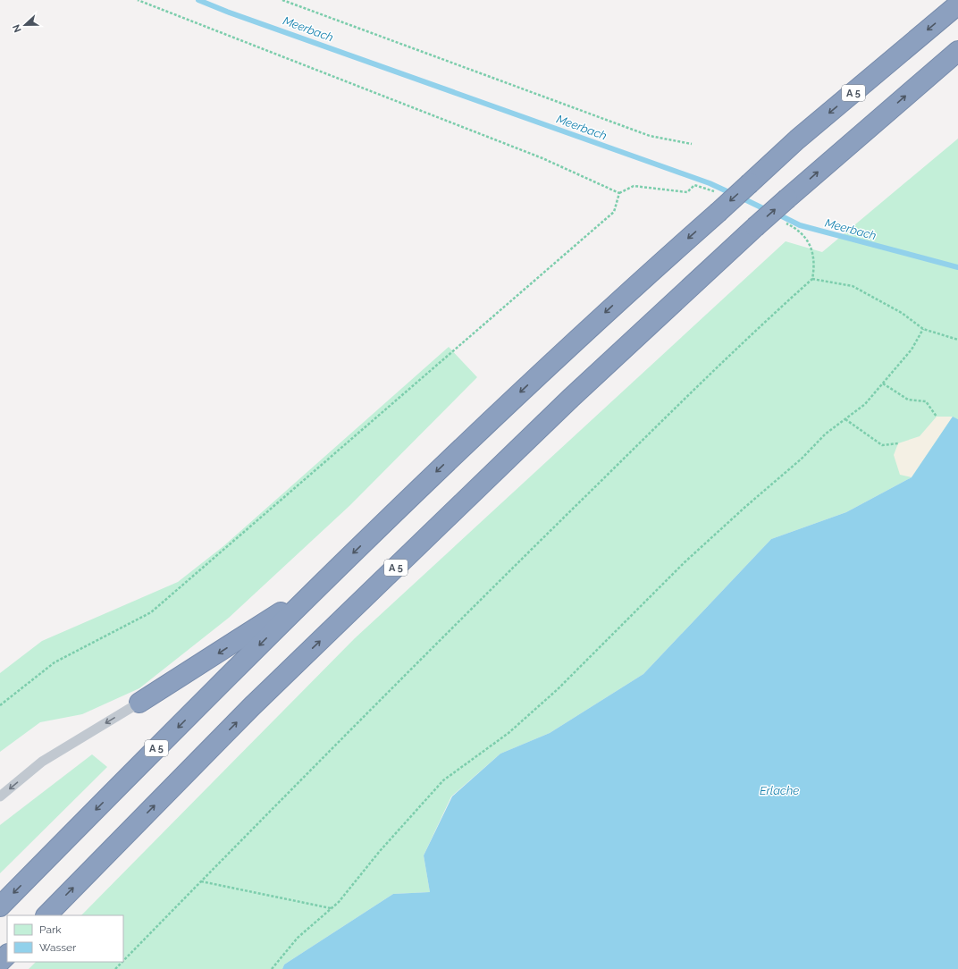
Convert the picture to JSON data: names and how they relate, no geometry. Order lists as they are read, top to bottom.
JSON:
{
  "streets": {
    "highway": ["A 5"]
  },
  "water": ["Meerbach", "Erlache"],
  "legend": ["Park", "Wasser"],
  "north": "left"
}
